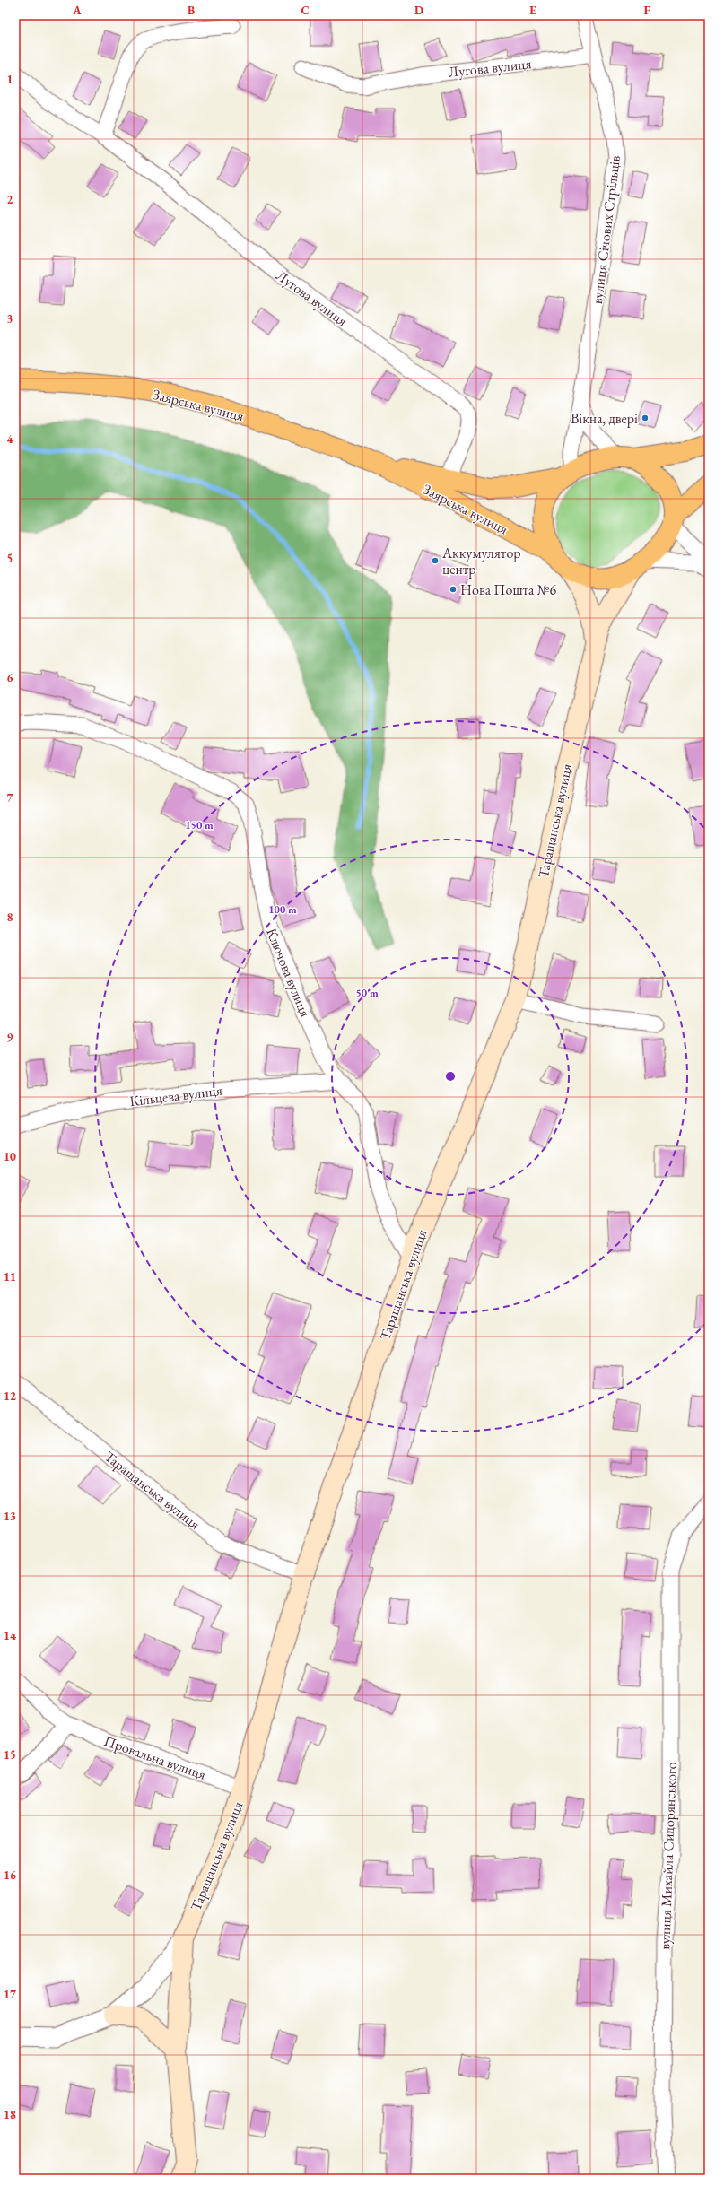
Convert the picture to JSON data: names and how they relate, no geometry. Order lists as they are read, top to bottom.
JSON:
{
  "streets": {
    "main road": ["Заярська вулиця", "Таращанська вулиця"],
    "street": [
      "Лугова вулиця",
      "вулиця Січових Стрільців",
      "Ключова вулиця",
      "Кільцева вулиця",
      "Провальна вулиця",
      "вулиця Михайла Сидорянського"
    ]
  },
  "crossings": [
    ["Лугова вулиця", "вулиця Січових Стрільців"],
    ["Лугова вулиця", "Заярська вулиця"],
    ["вулиця Січових Стрільців", "Заярська вулиця"],
    ["вулиця Січових Стрільців", "Таращанська вулиця"],
    ["Заярська вулиця", "Таращанська вулиця"],
    ["Таращанська вулиця", "Ключова вулиця"],
    ["Таращанська вулиця", "Провальна вулиця"],
    ["Ключова вулиця", "Кільцева вулиця"]
  ],
  "places": ["Вікна, двері", "Аккумулятор центр", "Нова Пошта №6"],
  "grid": {
    "columns": [
      "A",
      "B",
      "C",
      "D",
      "E",
      "F"
    ],
    "rows": [
      "1",
      "2",
      "3",
      "4",
      "5",
      "6",
      "7",
      "8",
      "9",
      "10",
      "11",
      "12",
      "13",
      "14",
      "15",
      "16",
      "17",
      "18"
    ]
  },
  "rings": ["150 m", "100 m", "50 m"]
}
